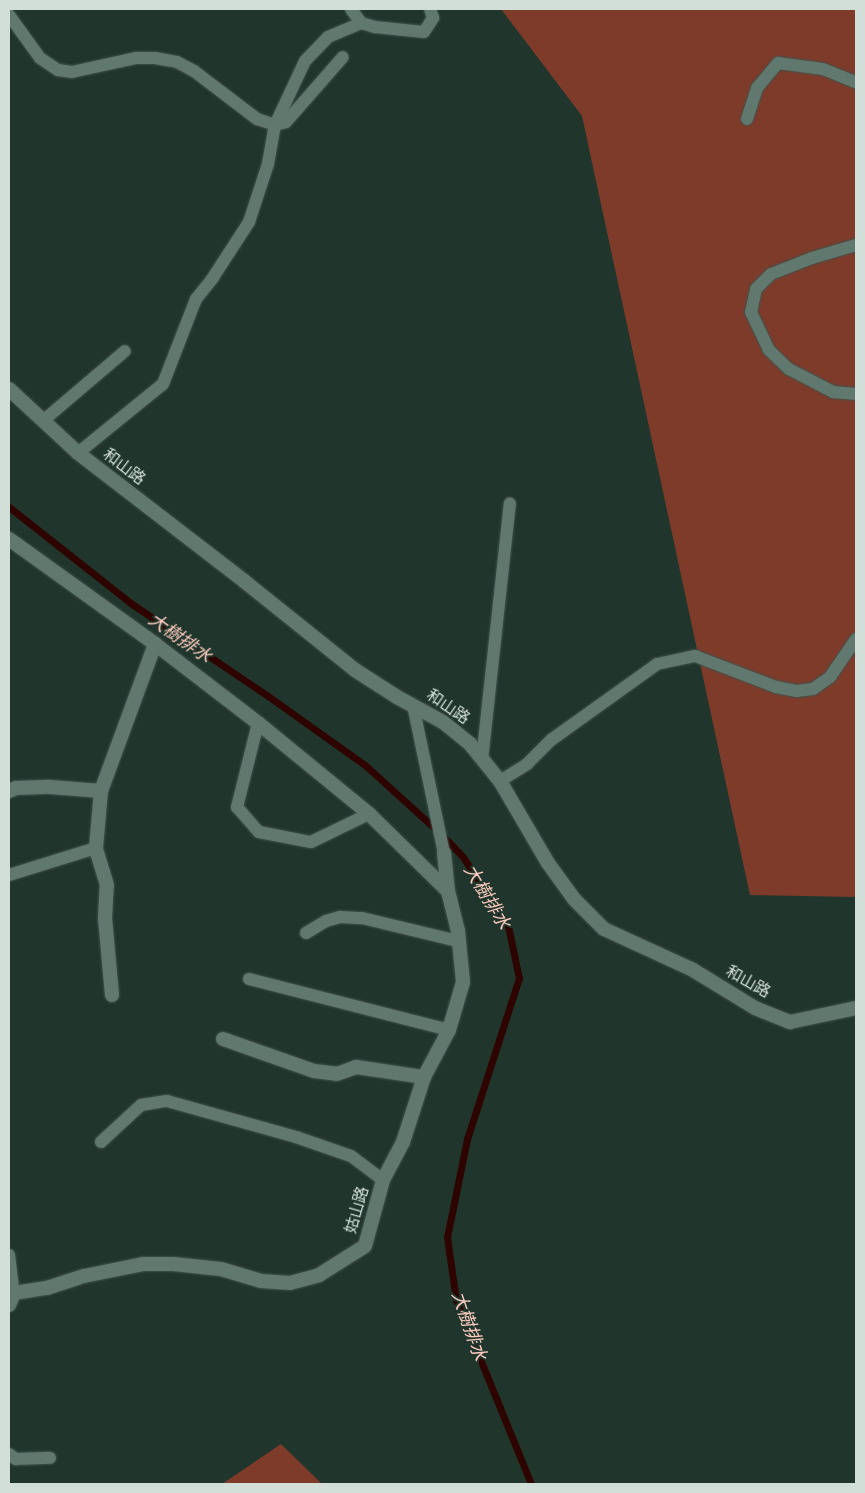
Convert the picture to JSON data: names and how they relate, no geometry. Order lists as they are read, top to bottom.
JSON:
{
  "streets": {
    "street": ["和山路", "姑山路"]
  },
  "water": ["大樹排水"]
}
